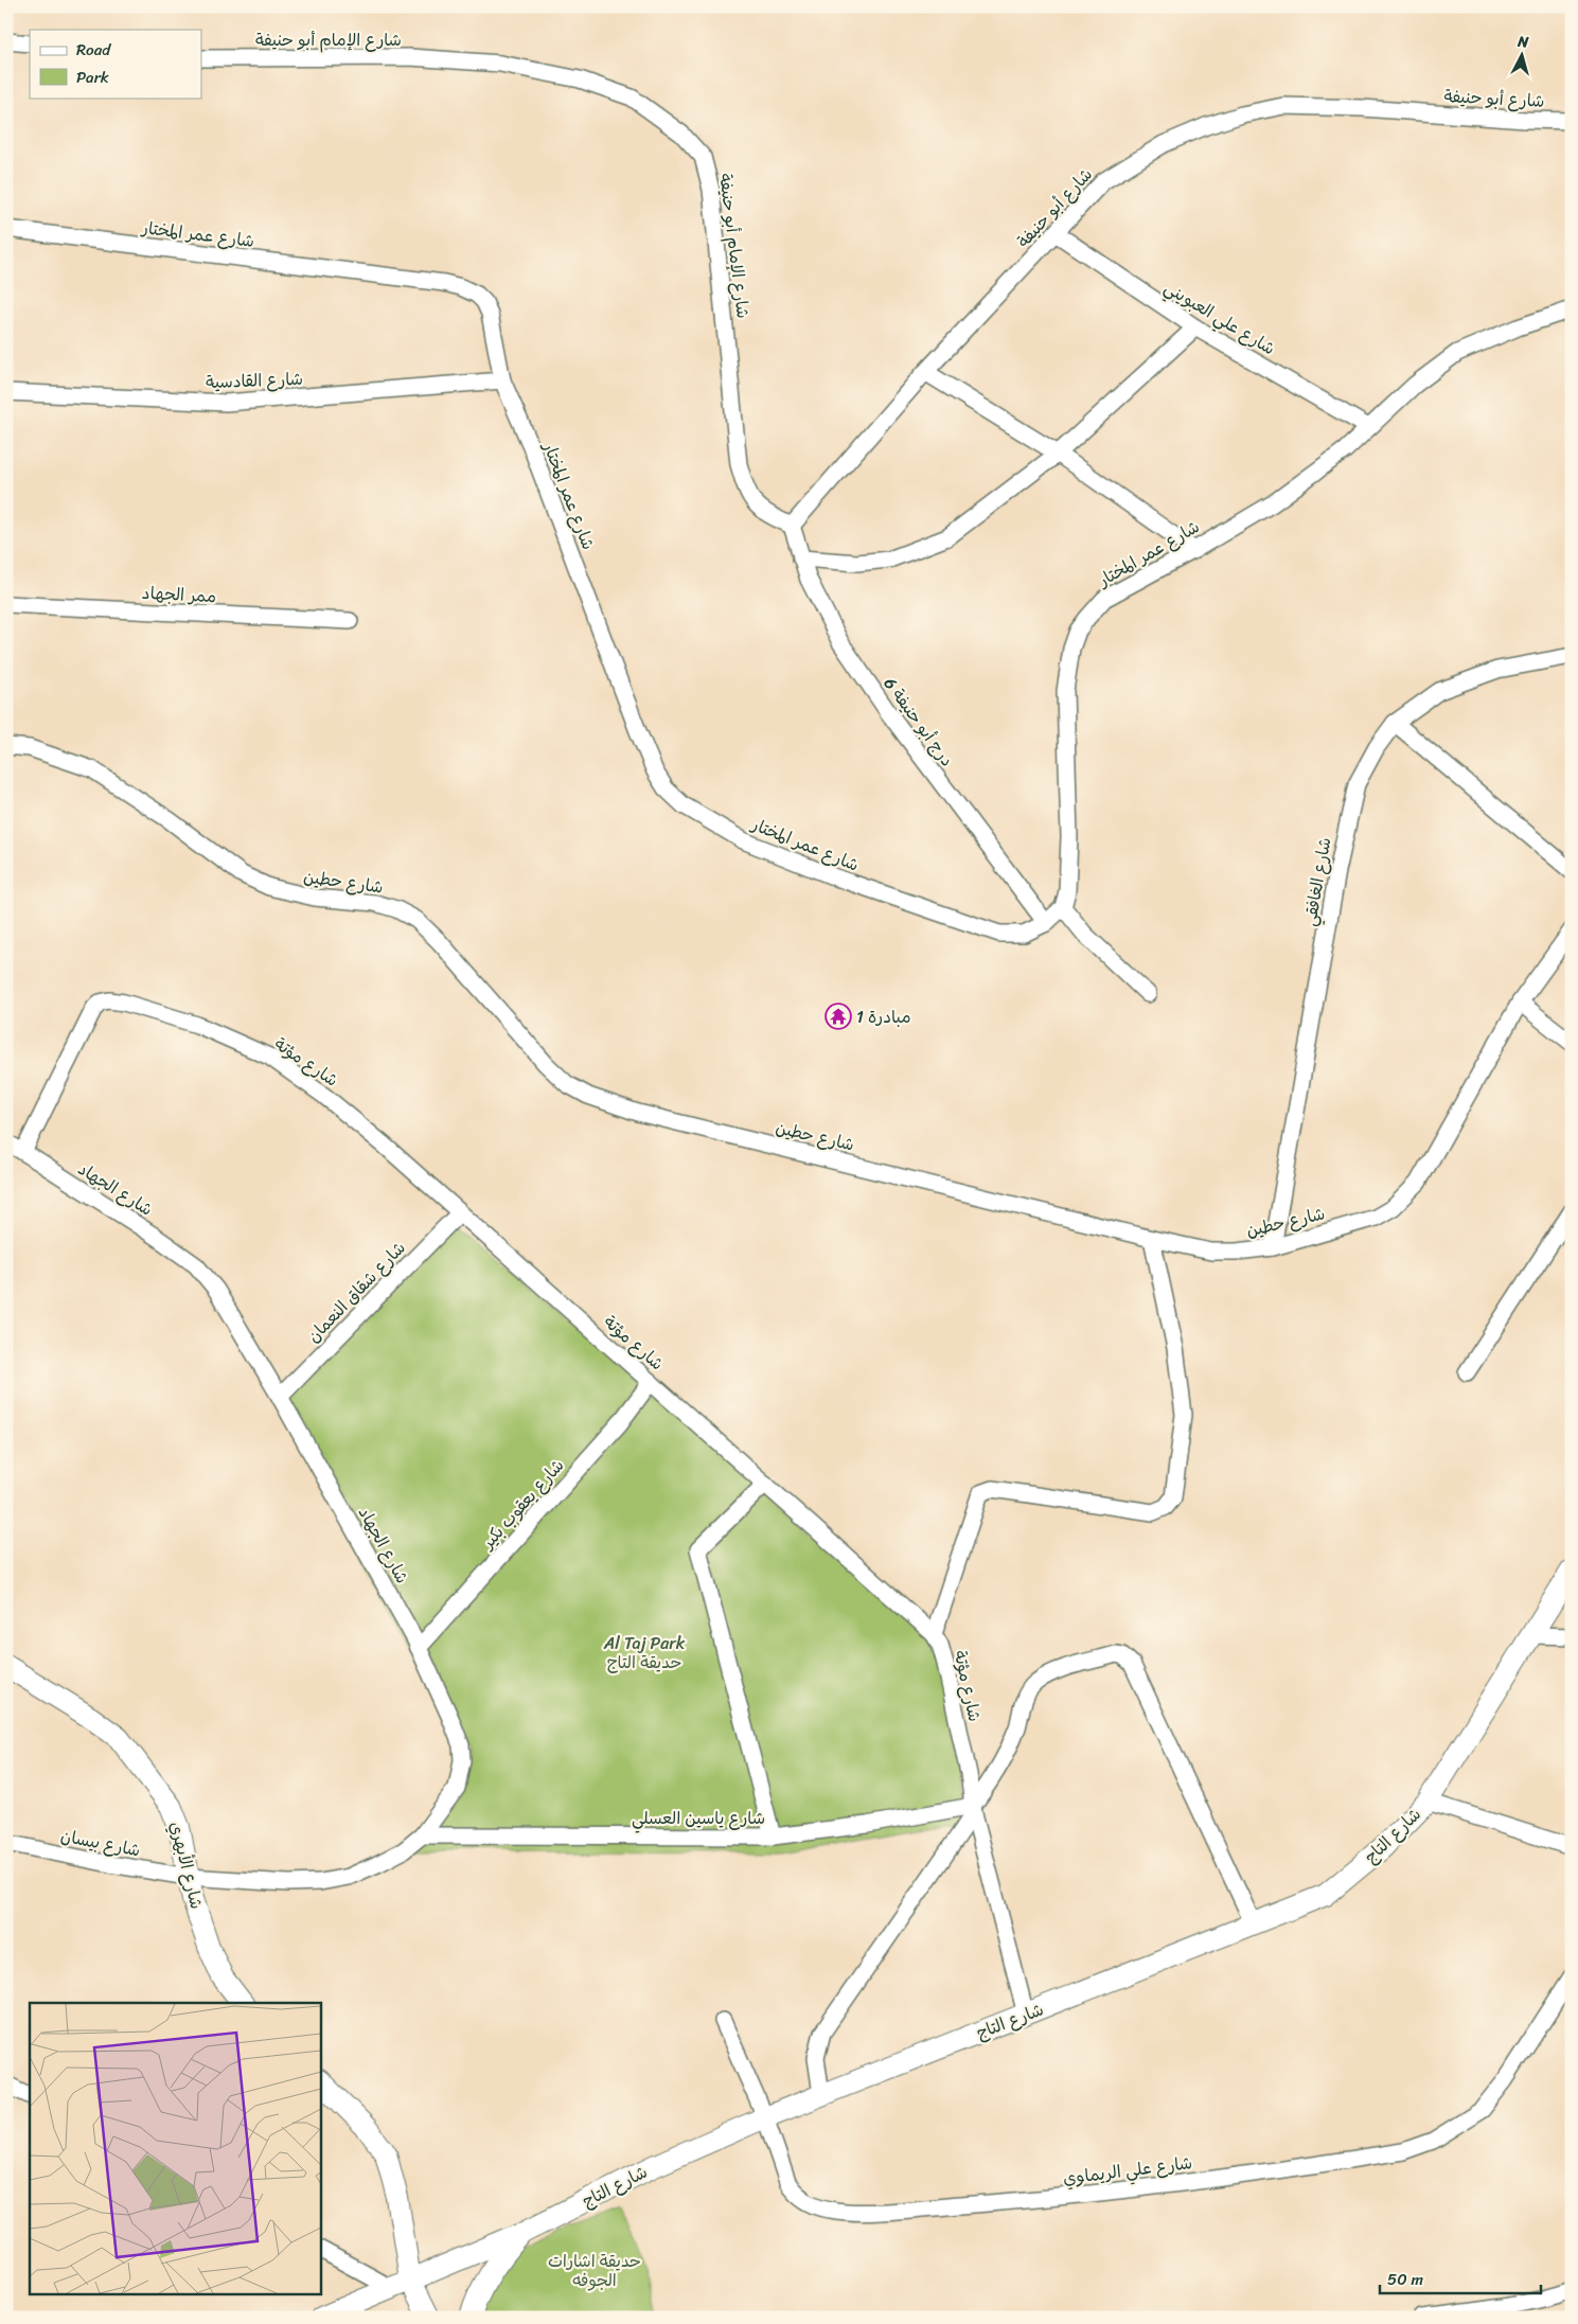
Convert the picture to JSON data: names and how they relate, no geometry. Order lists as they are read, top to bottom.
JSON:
{
  "streets": {
    "street": [
      "شارع الإمام أبو حنيفة",
      "شارع أبو حنيفة",
      "شارع عمر المختار",
      "شارع علي العبويني",
      "شارع القادسية",
      "ممر الجهاد",
      "درج أبو حنيفة 6",
      "شارع حطين",
      "شارع الغافقي",
      "شارع مؤتة",
      "شارع الجهاد",
      "شارع شقاق النعمان",
      "شارع يعقوب بكير",
      "شارع ياسين العسلي",
      "شارع التاج",
      "شارع بيسان",
      "شارع الأبهري",
      "شارع علي الريماوي"
    ]
  },
  "crossings": [
    ["شارع الإمام أبو حنيفة", "شارع أبو حنيفة"],
    ["شارع الإمام أبو حنيفة", "درج أبو حنيفة 6"],
    ["شارع أبو حنيفة", "شارع علي العبويني"],
    ["شارع أبو حنيفة", "درج أبو حنيفة 6"],
    ["شارع عمر المختار", "شارع علي العبويني"],
    ["شارع عمر المختار", "شارع القادسية"],
    ["شارع عمر المختار", "درج أبو حنيفة 6"],
    ["شارع حطين", "شارع الغافقي"],
    ["شارع مؤتة", "شارع الجهاد"],
    ["شارع مؤتة", "شارع شقاق النعمان"],
    ["شارع مؤتة", "شارع يعقوب بكير"],
    ["شارع مؤتة", "شارع ياسين العسلي"],
    ["شارع مؤتة", "شارع التاج"],
    ["شارع الجهاد", "شارع شقاق النعمان"],
    ["شارع الجهاد", "شارع يعقوب بكير"],
    ["شارع الجهاد", "شارع ياسين العسلي"],
    ["شارع الجهاد", "شارع بيسان"],
    ["شارع الجهاد", "شارع الأبهري"],
    ["شارع التاج", "شارع علي الريماوي"],
    ["شارع بيسان", "شارع الأبهري"]
  ],
  "parks": ["Al Taj Park حديقة التاج", "حديقة اشارات الجوفه"],
  "places": {
    "temple": ["مبادرة 1"]
  },
  "legend": ["Road", "Park"],
  "scale_bar": "50 m",
  "north": "top"
}
